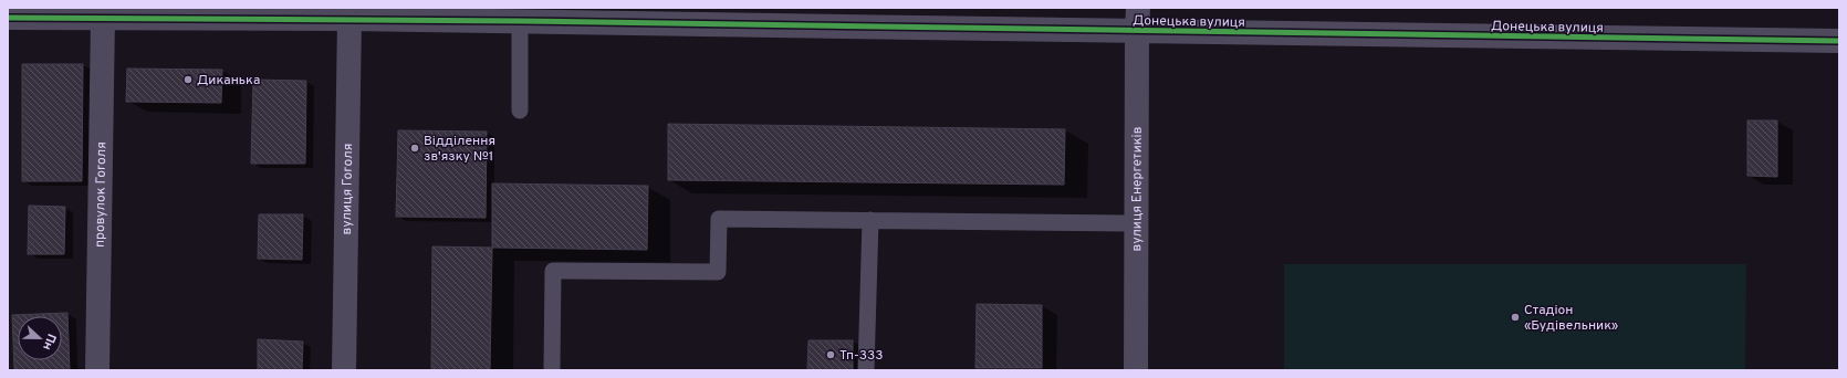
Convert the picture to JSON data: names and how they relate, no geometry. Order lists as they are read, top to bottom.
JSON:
{
  "streets": {
    "street": [
      "Донецька вулиця",
      "вулиця Гоголя",
      "вулиця Енергетиків",
      "провулок Гоголя"
    ]
  },
  "crossings": [
    ["Донецька вулиця", "вулиця Гоголя"],
    ["Донецька вулиця", "вулиця Енергетиків"],
    ["Донецька вулиця", "провулок Гоголя"]
  ],
  "places": [
    "Диканька",
    "Відділення зв'язку №1",
    "Стадіон «Будівельник»",
    "Тп-333"
  ],
  "north": "right"
}
